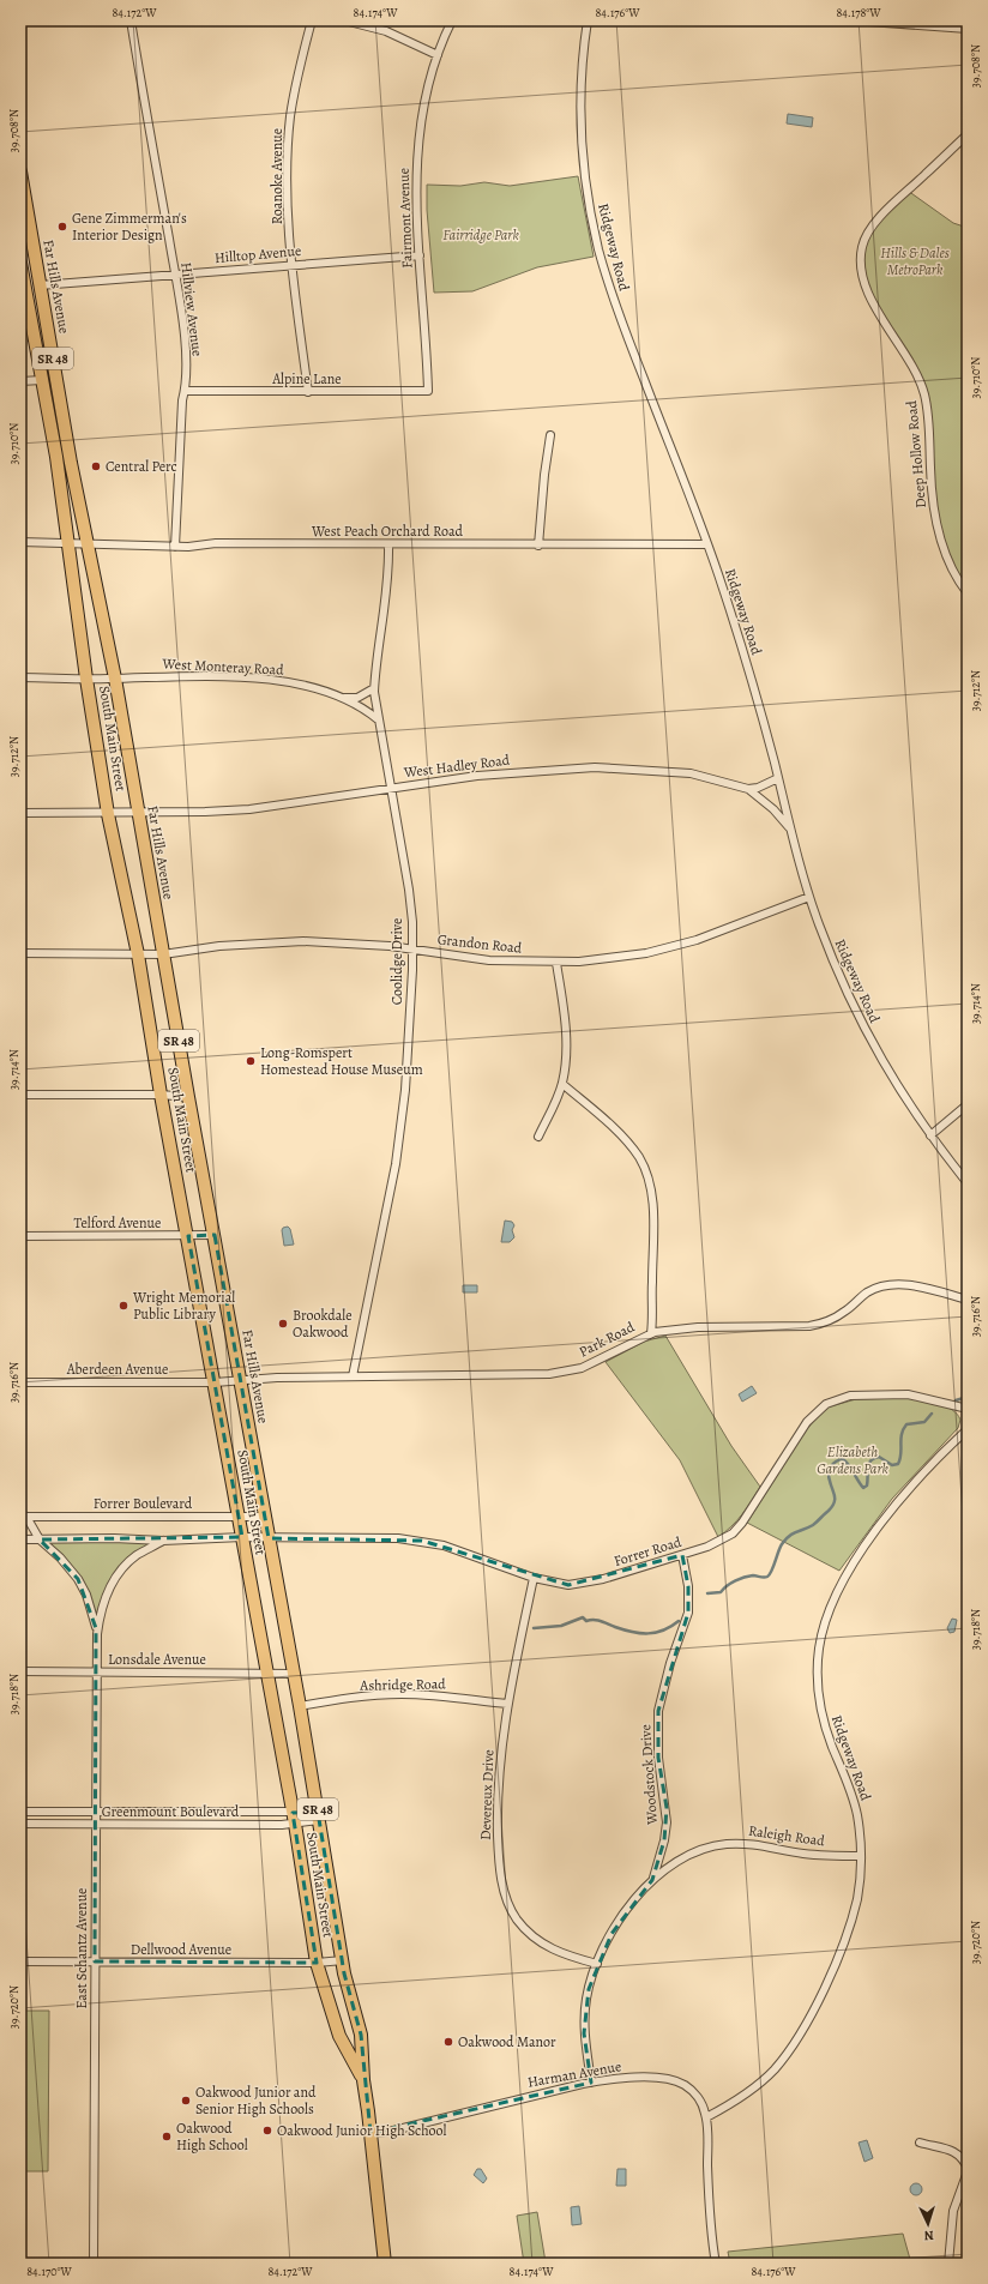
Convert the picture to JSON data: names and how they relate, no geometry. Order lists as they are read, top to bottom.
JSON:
{
  "streets": {
    "main road": ["Far Hills Avenue", "SR 48", "South Main Street"],
    "street": [
      "Roanoke Avenue",
      "Fairmont Avenue",
      "Ridgeway Road",
      "Hilltop Avenue",
      "Hillview Avenue",
      "Alpine Lane",
      "Deep Hollow Road",
      "West Peach Orchard Road",
      "West Monteray Road",
      "West Hadley Road",
      "Grandon Road",
      "Coolidge Drive",
      "Telford Avenue",
      "Park Road",
      "Aberdeen Avenue",
      "Forrer Boulevard",
      "Forrer Road",
      "Lonsdale Avenue",
      "Ashridge Road",
      "Woodstock Drive",
      "Devereux Drive",
      "Greenmount Boulevard",
      "Raleigh Road",
      "East Schantz Avenue",
      "Dellwood Avenue",
      "Harman Avenue"
    ]
  },
  "crossings": [
    ["Roanoke Avenue", "Hilltop Avenue"],
    ["Roanoke Avenue", "Alpine Lane"],
    ["Fairmont Avenue", "Hilltop Avenue"],
    ["Fairmont Avenue", "Alpine Lane"],
    ["Ridgeway Road", "West Peach Orchard Road"],
    ["Ridgeway Road", "West Hadley Road"],
    ["Ridgeway Road", "Grandon Road"],
    ["Ridgeway Road", "Raleigh Road"],
    ["Ridgeway Road", "Harman Avenue"],
    ["Hilltop Avenue", "Far Hills Avenue"],
    ["Hilltop Avenue", "Hillview Avenue"],
    ["Far Hills Avenue", "West Peach Orchard Road"],
    ["Far Hills Avenue", "West Monteray Road"],
    ["Far Hills Avenue", "South Main Street"],
    ["Far Hills Avenue", "West Hadley Road"],
    ["Far Hills Avenue", "Grandon Road"],
    ["Far Hills Avenue", "Telford Avenue"],
    ["Far Hills Avenue", "Park Road"],
    ["Far Hills Avenue", "Forrer Boulevard"],
    ["Far Hills Avenue", "Forrer Road"],
    ["Hillview Avenue", "Alpine Lane"],
    ["Hillview Avenue", "West Peach Orchard Road"],
    ["SR 48", "South Main Street"],
    ["SR 48", "Harman Avenue"],
    ["West Peach Orchard Road", "South Main Street"],
    ["West Peach Orchard Road", "Coolidge Drive"],
    ["West Monteray Road", "South Main Street"],
    ["West Monteray Road", "Coolidge Drive"],
    ["South Main Street", "West Hadley Road"],
    ["South Main Street", "Grandon Road"],
    ["South Main Street", "Telford Avenue"],
    ["South Main Street", "Park Road"],
    ["South Main Street", "Aberdeen Avenue"],
    ["South Main Street", "Forrer Boulevard"],
    ["South Main Street", "Forrer Road"],
    ["South Main Street", "Lonsdale Avenue"],
    ["South Main Street", "Ashridge Road"],
    ["South Main Street", "Greenmount Boulevard"],
    ["South Main Street", "Dellwood Avenue"],
    ["West Hadley Road", "Coolidge Drive"],
    ["Grandon Road", "Coolidge Drive"],
    ["Coolidge Drive", "Park Road"],
    ["Park Road", "Aberdeen Avenue"],
    ["Forrer Boulevard", "East Schantz Avenue"],
    ["Forrer Road", "Woodstock Drive"],
    ["Forrer Road", "Devereux Drive"],
    ["Lonsdale Avenue", "East Schantz Avenue"],
    ["Ashridge Road", "Devereux Drive"],
    ["Woodstock Drive", "Raleigh Road"],
    ["Devereux Drive", "Raleigh Road"],
    ["Greenmount Boulevard", "East Schantz Avenue"],
    ["Raleigh Road", "Harman Avenue"],
    ["East Schantz Avenue", "Dellwood Avenue"]
  ],
  "parks": ["Fairridge Park", "Hills & Dales MetroPark", "Elizabeth Gardens Park"],
  "places": [
    "Gene Zimmerman's Interior Design",
    "Central Perc",
    "Long-Romspert Homestead House Museum",
    "Wright Memorial Public Library",
    "Brookdale Oakwood",
    "Oakwood Manor",
    "Oakwood Junior and Senior High Schools",
    "Oakwood Junior High School",
    "Oakwood High School"
  ],
  "north": "bottom",
  "coordinates": [
    "84.172°W",
    "84.174°W",
    "84.176°W",
    "84.178°W",
    "39.708°N",
    "39.710°N",
    "39.712°N",
    "39.714°N",
    "39.716°N",
    "39.718°N",
    "39.720°N",
    "84.170°W"
  ]
}
